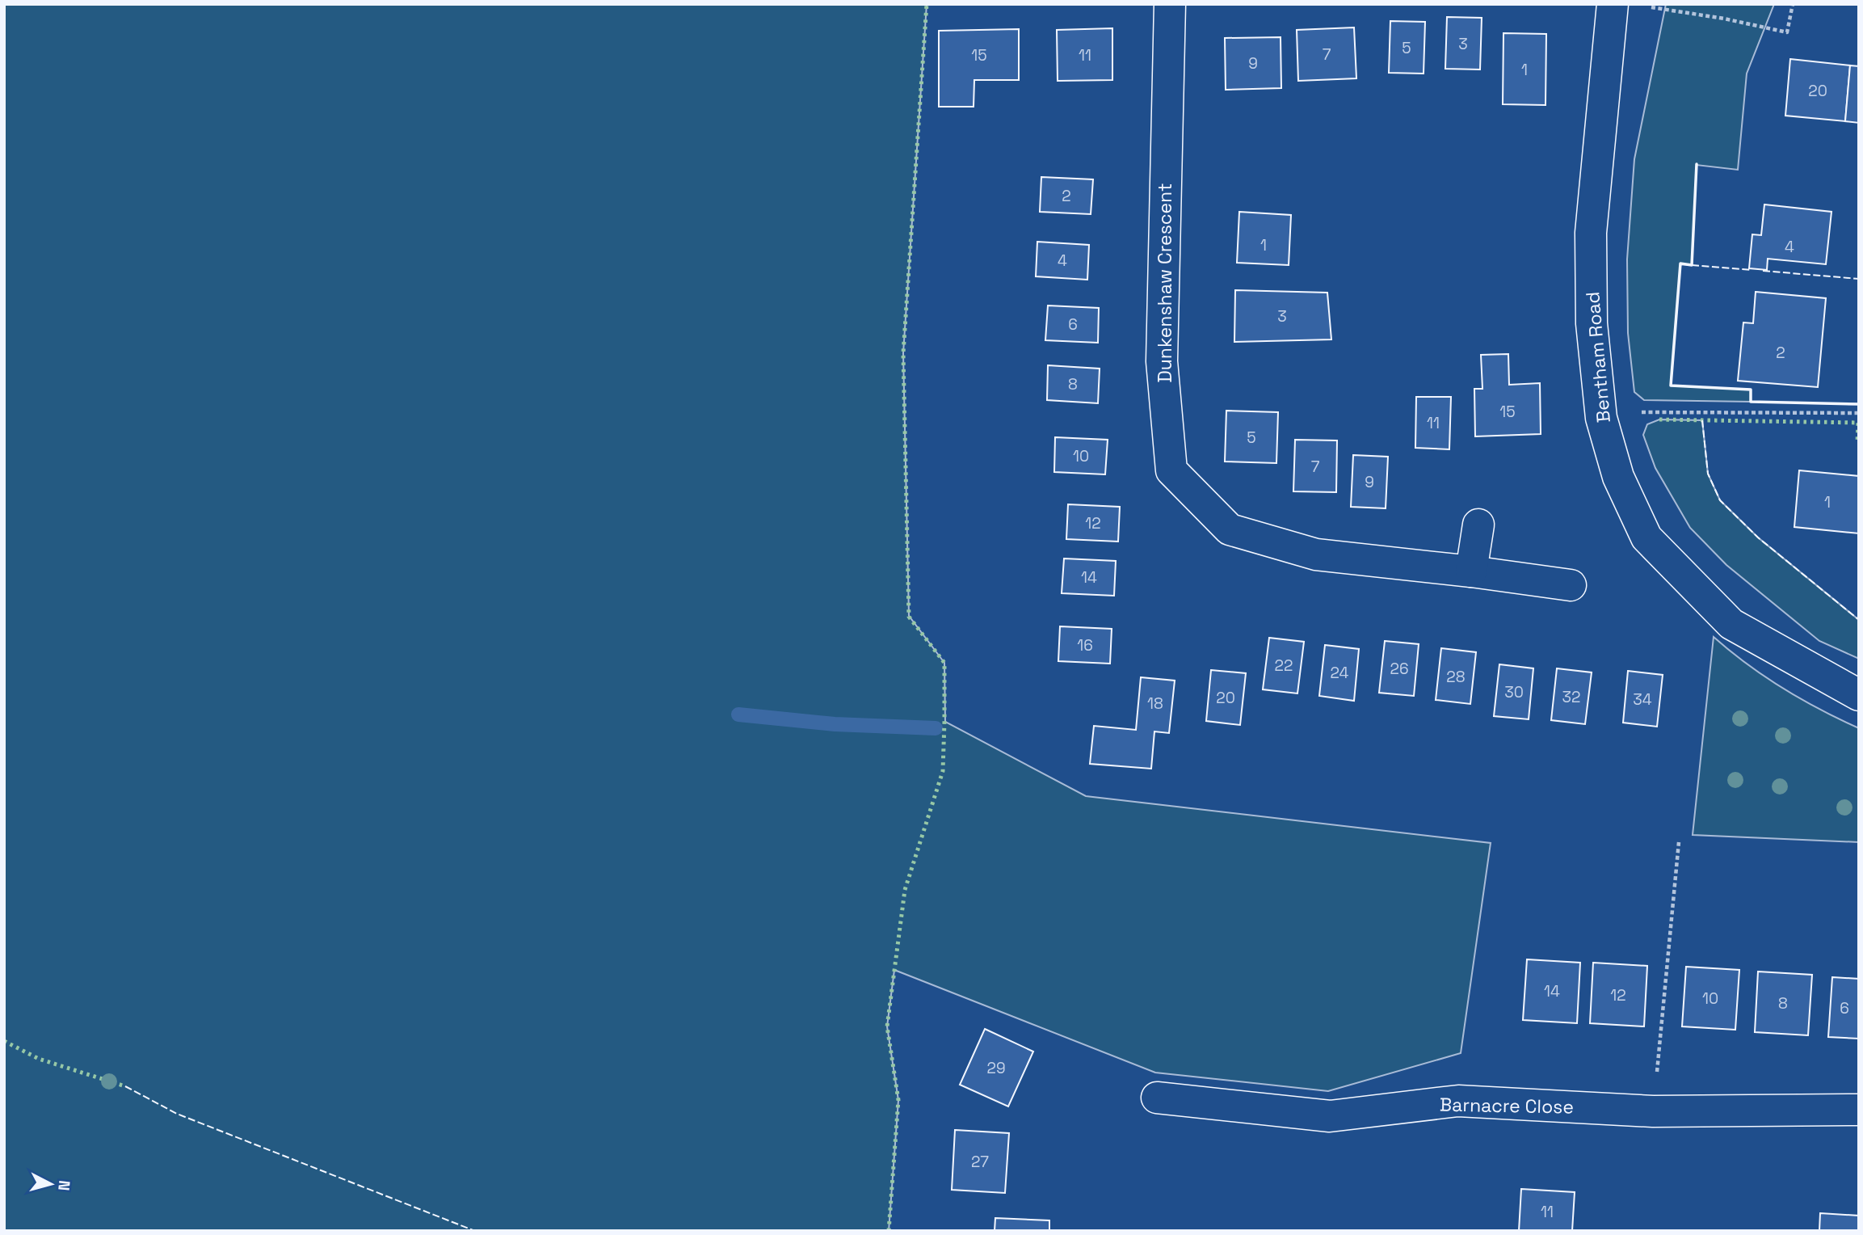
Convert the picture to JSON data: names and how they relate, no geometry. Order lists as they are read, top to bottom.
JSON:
{
  "streets": {
    "street": ["Dunkenshaw Crescent", "Bentham Road", "Barnacre Close"]
  },
  "house_numbers": [
    "3",
    "5",
    "7",
    "15",
    "11",
    "9",
    "1",
    "20",
    "2",
    "1",
    "4",
    "4",
    "3",
    "6",
    "2",
    "8",
    "15",
    "11",
    "5",
    "10",
    "7",
    "9",
    "1",
    "12",
    "14",
    "16",
    "22",
    "26",
    "24",
    "28",
    "30",
    "32",
    "20",
    "34",
    "18",
    "14",
    "12",
    "10",
    "8",
    "6",
    "29",
    "27",
    "11"
  ],
  "north": "right"
}
